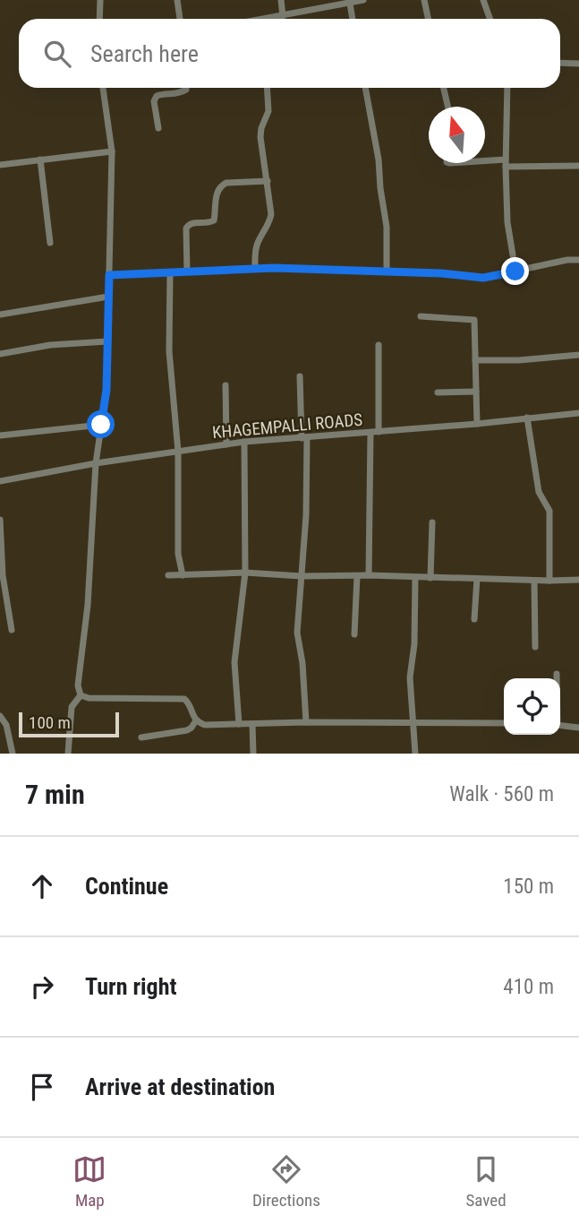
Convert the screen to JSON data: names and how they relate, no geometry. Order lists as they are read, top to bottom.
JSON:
{
  "streets": {
    "street": ["KHAGEMPALLI ROADS"]
  },
  "scale_bar": "100 m",
  "north": "top",
  "page": {
    "search": "Search here",
    "scale": "100 m",
    "heading": ["7 min", "Walk · 560 m"],
    "list": [
      ["Continue", "150 m"],
      ["Turn right", "410 m"],
      "Arrive at destination"
    ],
    "nav": ["Map", "Directions", "Saved"]
  }
}
